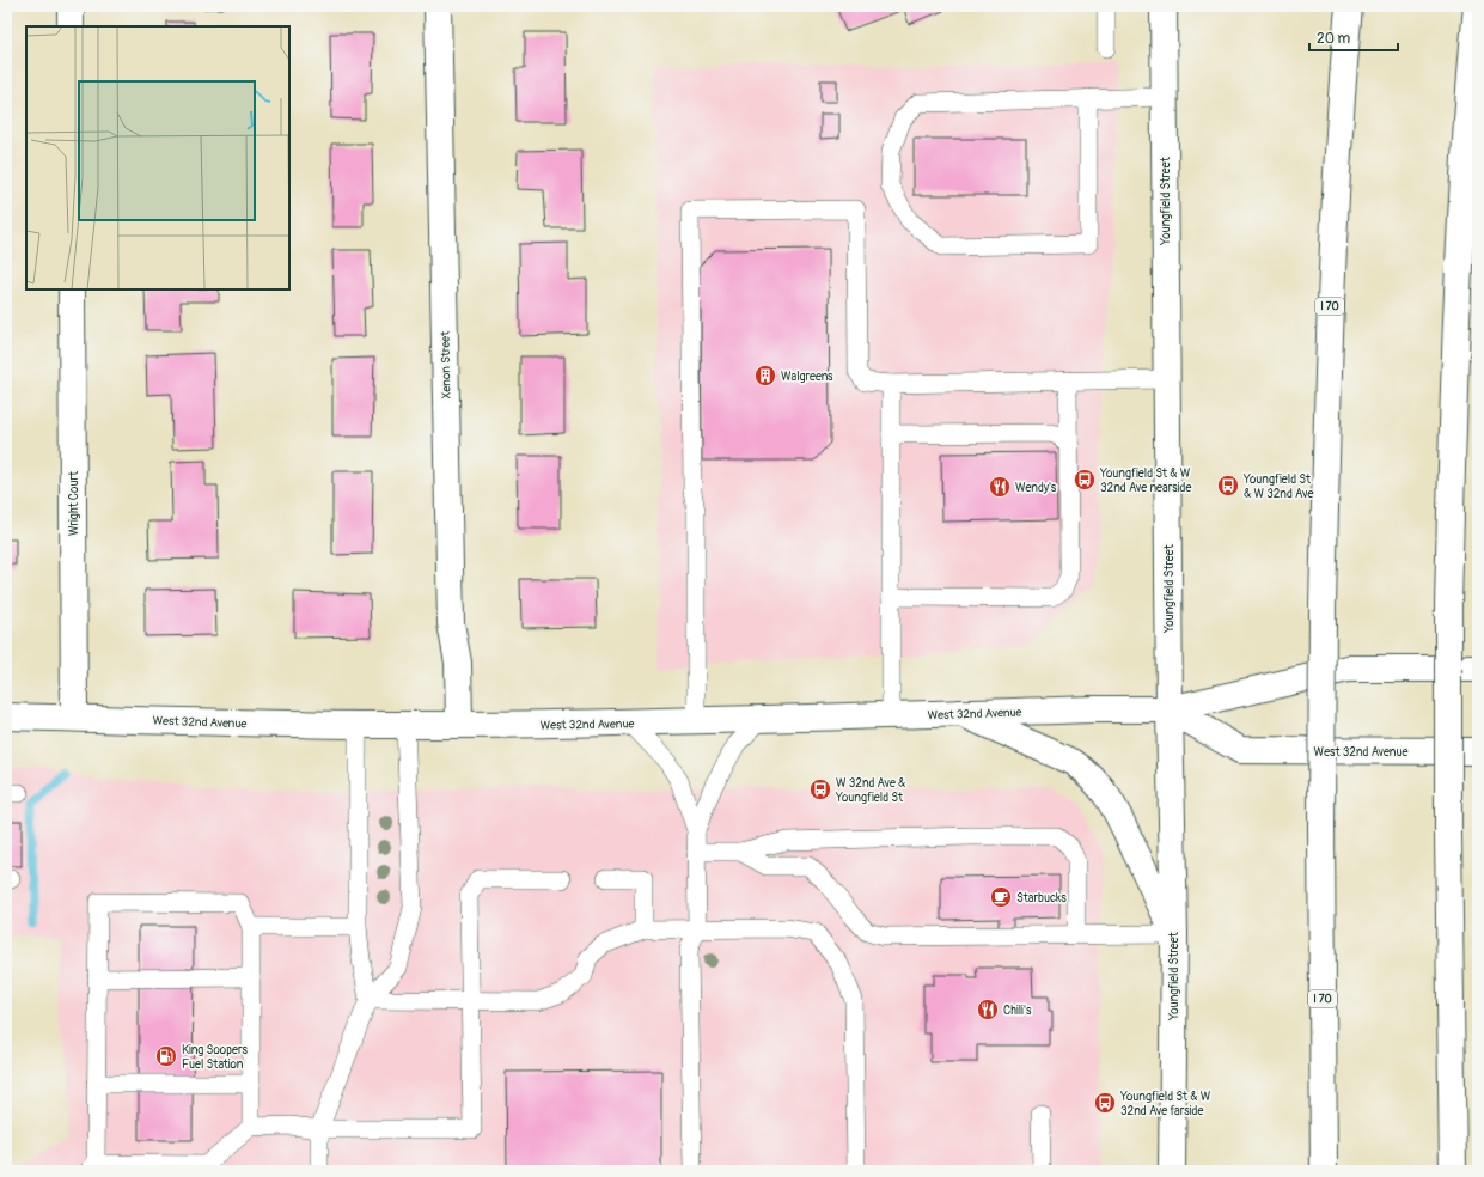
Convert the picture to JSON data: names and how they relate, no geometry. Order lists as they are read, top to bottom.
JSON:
{
  "streets": {
    "main road": [
      "Youngfield Street",
      "I 70",
      "Xenon Street",
      "Wright Court",
      "West 32nd Avenue"
    ]
  },
  "crossings": [
    ["Youngfield Street", "West 32nd Avenue"],
    ["Xenon Street", "West 32nd Avenue"],
    ["Wright Court", "West 32nd Avenue"]
  ],
  "places": {
    "building": ["Walgreens"],
    "bus stop": [
      "Youngfield St & W 32nd Ave nearside",
      "Youngfield St & W 32nd Ave",
      "W 32nd Ave & Youngfield St",
      "Youngfield St & W 32nd Ave farside"
    ],
    "restaurant": ["Wendy's", "Chili's"],
    "cafe": ["Starbucks"],
    "fuel station": ["King Soopers Fuel Station"]
  },
  "scale_bar": "20 m"
}
